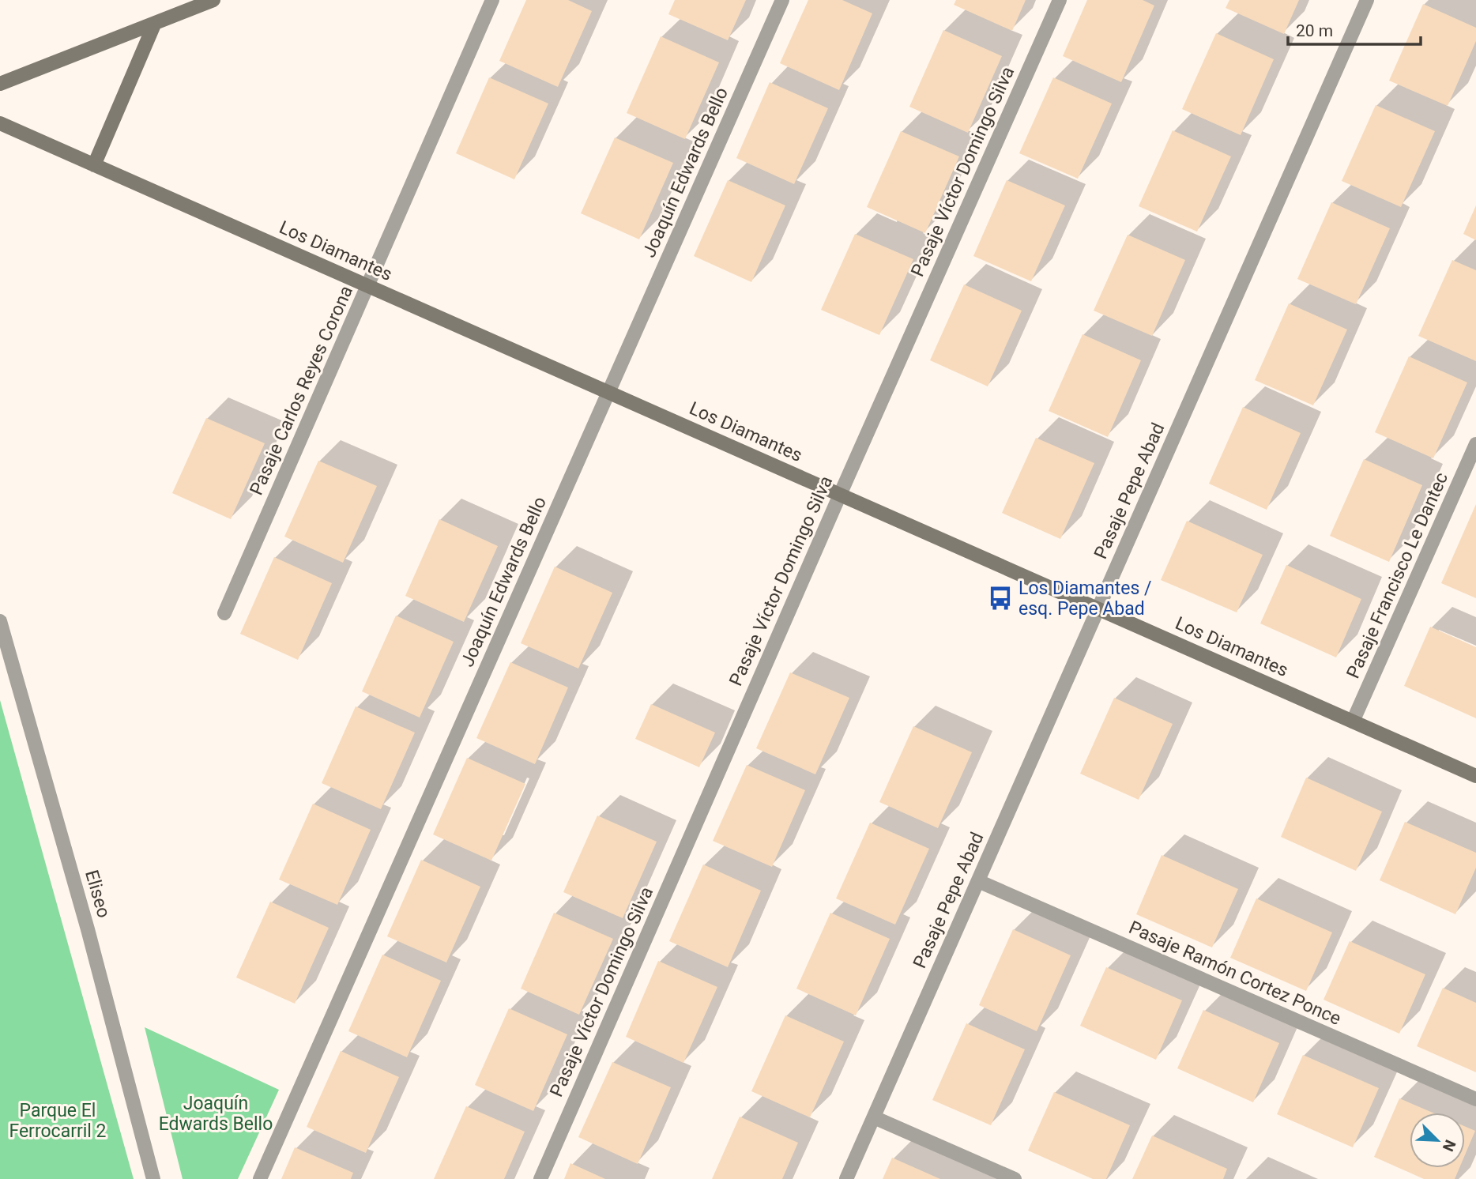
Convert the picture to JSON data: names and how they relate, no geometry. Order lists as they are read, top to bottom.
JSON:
{
  "streets": {
    "street": [
      "Pasaje Víctor Domingo Silva",
      "Joaquín Edwards Bello",
      "Los Diamantes",
      "Pasaje Carlos Reyes Corona",
      "Pasaje Pepe Abad",
      "Pasaje Francisco Le Dantec",
      "Eliseo",
      "Pasaje Ramón Cortez Ponce"
    ]
  },
  "crossings": [
    ["Pasaje Víctor Domingo Silva", "Los Diamantes"],
    ["Joaquín Edwards Bello", "Los Diamantes"],
    ["Los Diamantes", "Pasaje Carlos Reyes Corona"],
    ["Los Diamantes", "Pasaje Pepe Abad"],
    ["Los Diamantes", "Pasaje Francisco Le Dantec"],
    ["Pasaje Pepe Abad", "Pasaje Ramón Cortez Ponce"]
  ],
  "parks": ["Joaquín Edwards Bello", "Parque El Ferrocarril 2"],
  "places": {
    "bus stop": ["Los Diamantes / esq. Pepe Abad"]
  },
  "scale_bar": "20 m",
  "north": "bottom right"
}
